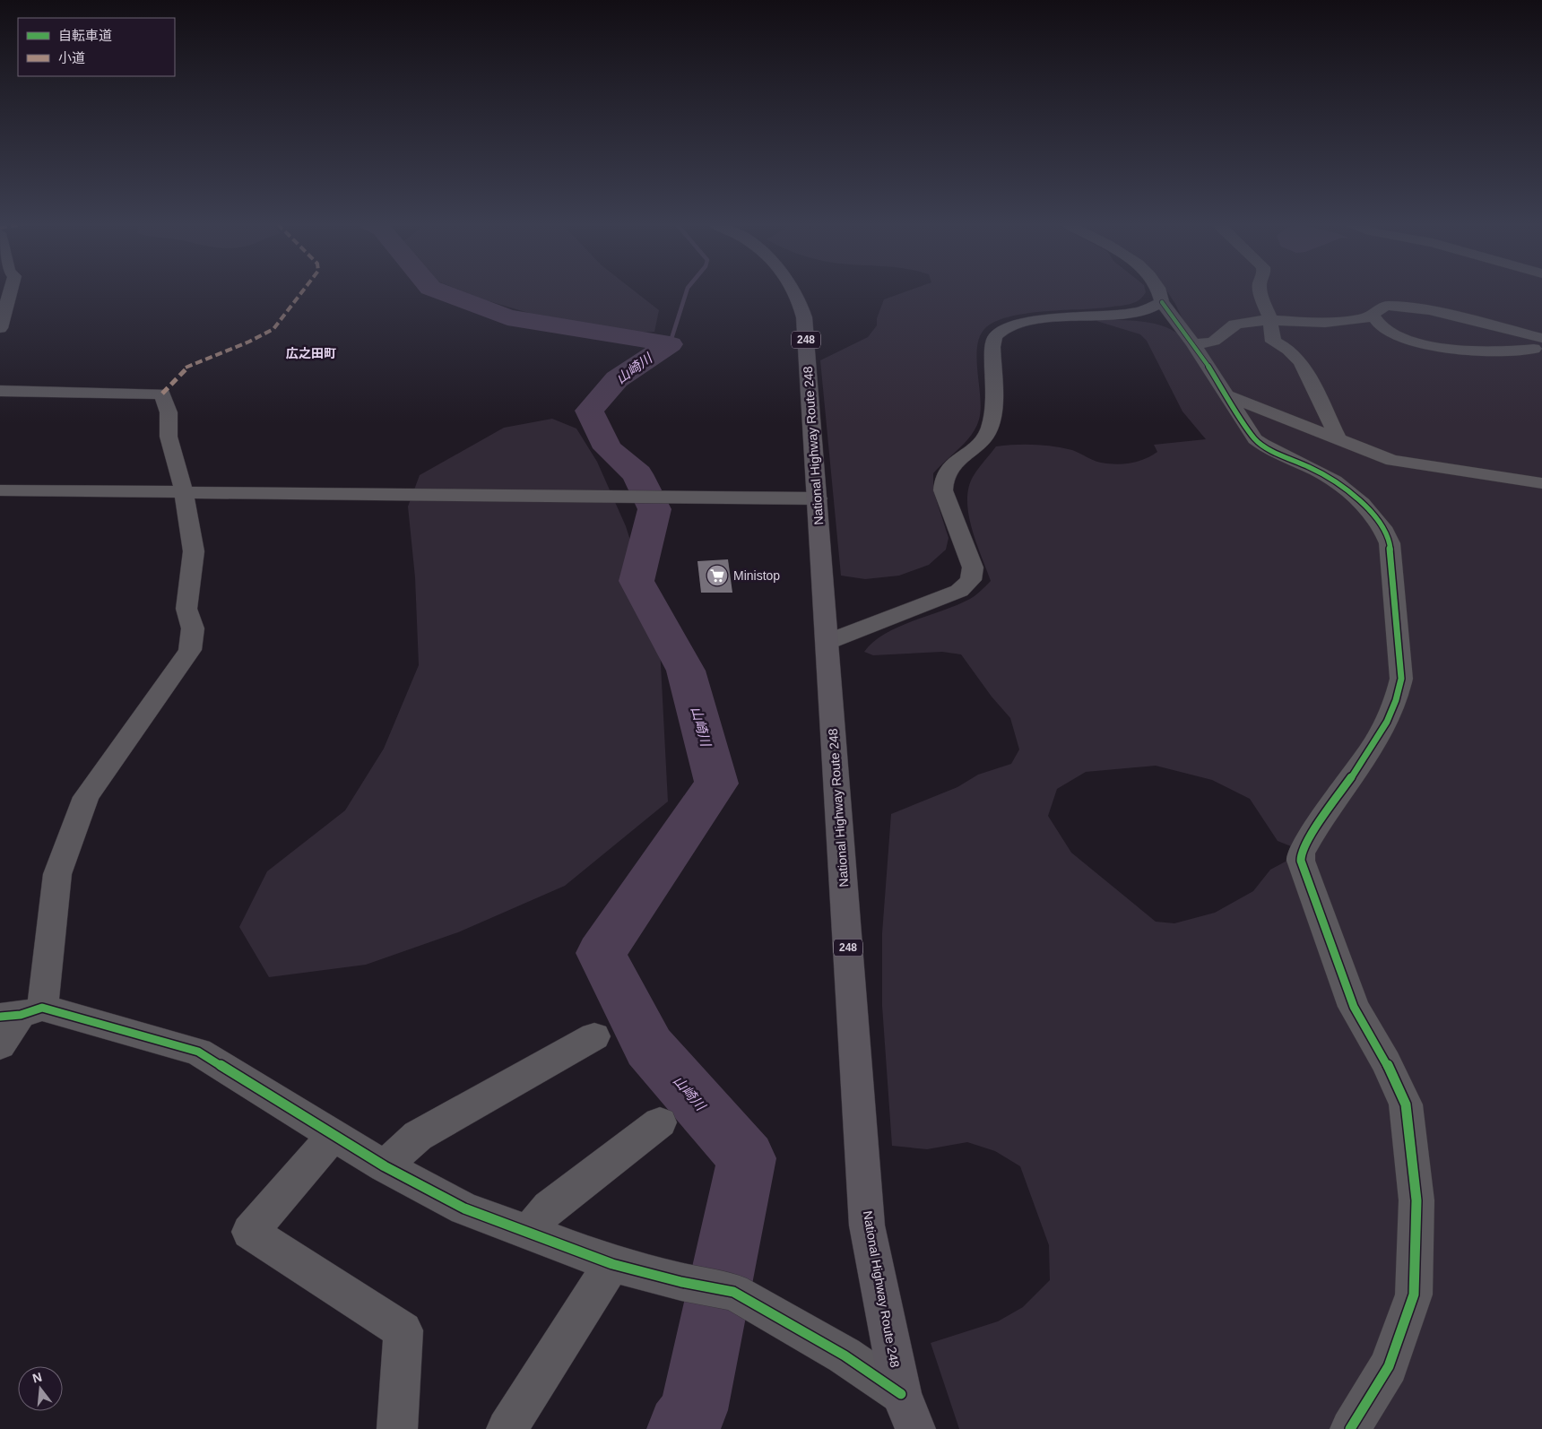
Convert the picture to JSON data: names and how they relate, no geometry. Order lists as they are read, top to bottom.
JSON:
{
  "streets": {
    "highway": ["248", "National Highway Route 248"]
  },
  "districts": ["広之田町"],
  "water": ["山崎川"],
  "places": {
    "supermarket": ["Ministop"]
  },
  "legend": ["自転車道", "小道"],
  "north": "top"
}
